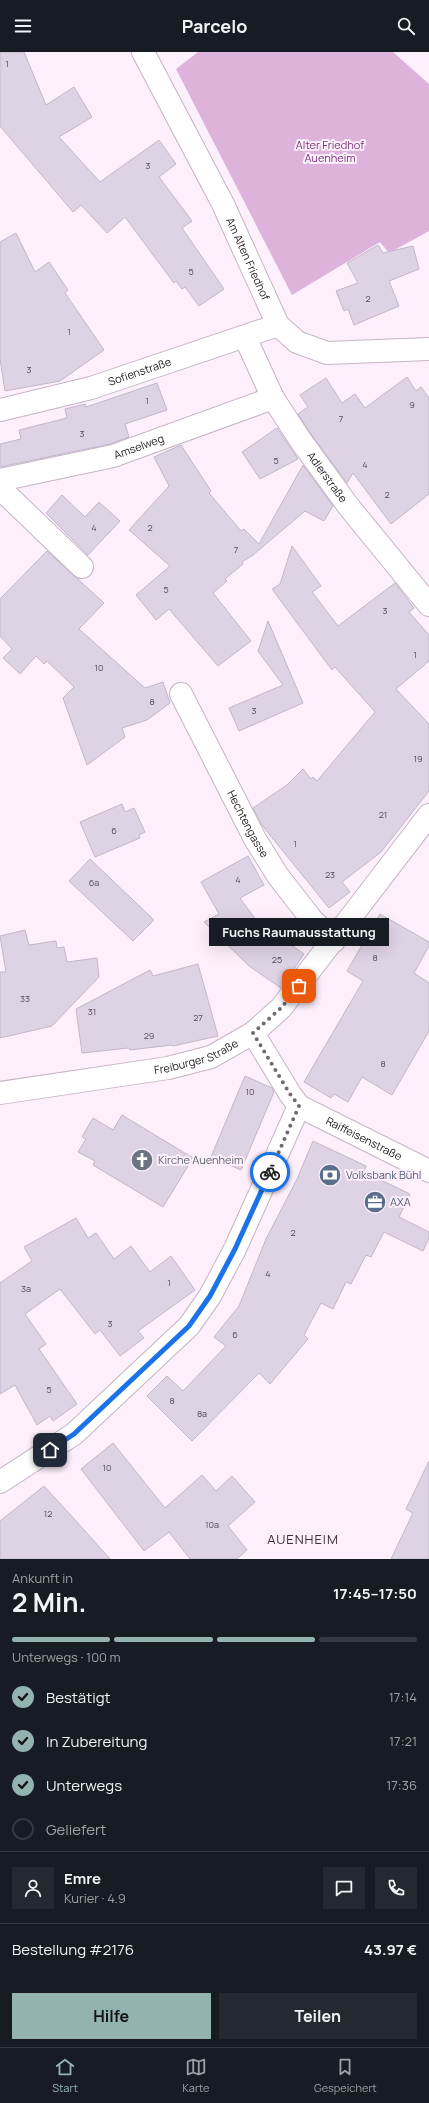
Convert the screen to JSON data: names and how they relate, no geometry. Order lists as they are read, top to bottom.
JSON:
{
  "streets": {
    "street": [
      "Am Alten Friedhof",
      "Sofienstraße",
      "Amselweg",
      "Adlerstraße",
      "Hechtengasse",
      "Freiburger Straße",
      "Raiffeisenstraße"
    ]
  },
  "crossings": [
    ["Am Alten Friedhof", "Sofienstraße"],
    ["Sofienstraße", "Adlerstraße"],
    ["Amselweg", "Adlerstraße"],
    ["Hechtengasse", "Freiburger Straße"]
  ],
  "districts": ["AUENHEIM"],
  "parks": ["Alter Friedhof Auenheim"],
  "places": {
    "other": ["Fuchs Raumausstattung"],
    "church": ["Kirche Auenheim"],
    "bank": ["Volksbank Bühl"],
    "office": ["AXA"]
  },
  "house_numbers": [
    "1",
    "3",
    "5",
    "2",
    "1",
    "3",
    "1",
    "9",
    "7",
    "3",
    "5",
    "4",
    "2",
    "4",
    "2",
    "7",
    "5",
    "3",
    "1",
    "10",
    "8",
    "3",
    "19",
    "21",
    "6",
    "1",
    "23",
    "4",
    "6a",
    "8",
    "25",
    "33",
    "31",
    "27",
    "29",
    "8",
    "10",
    "2",
    "4",
    "1",
    "3a",
    "3",
    "6",
    "5",
    "8",
    "8a",
    "10",
    "12",
    "10a"
  ],
  "page": {
    "header": "Parcelo",
    "bubble": "Fuchs Raumausstattung",
    "heading": ["2 Min.", "Ankunft in", "17:45–17:50"],
    "panel": [
      "Emre",
      "Kurier · 4.9",
      "Bestellung #2176",
      "43.97 €"
    ],
    "bar": "Unterwegs · 100 m",
    "list": [
      ["Bestätigt", "17:14"],
      ["In Zubereitung", "17:21"],
      ["Unterwegs", "17:36"],
      "Geliefert"
    ],
    "buttons": ["Hilfe", "Teilen"],
    "tabs": ["Start", "Karte", "Gespeichert"]
  }
}
